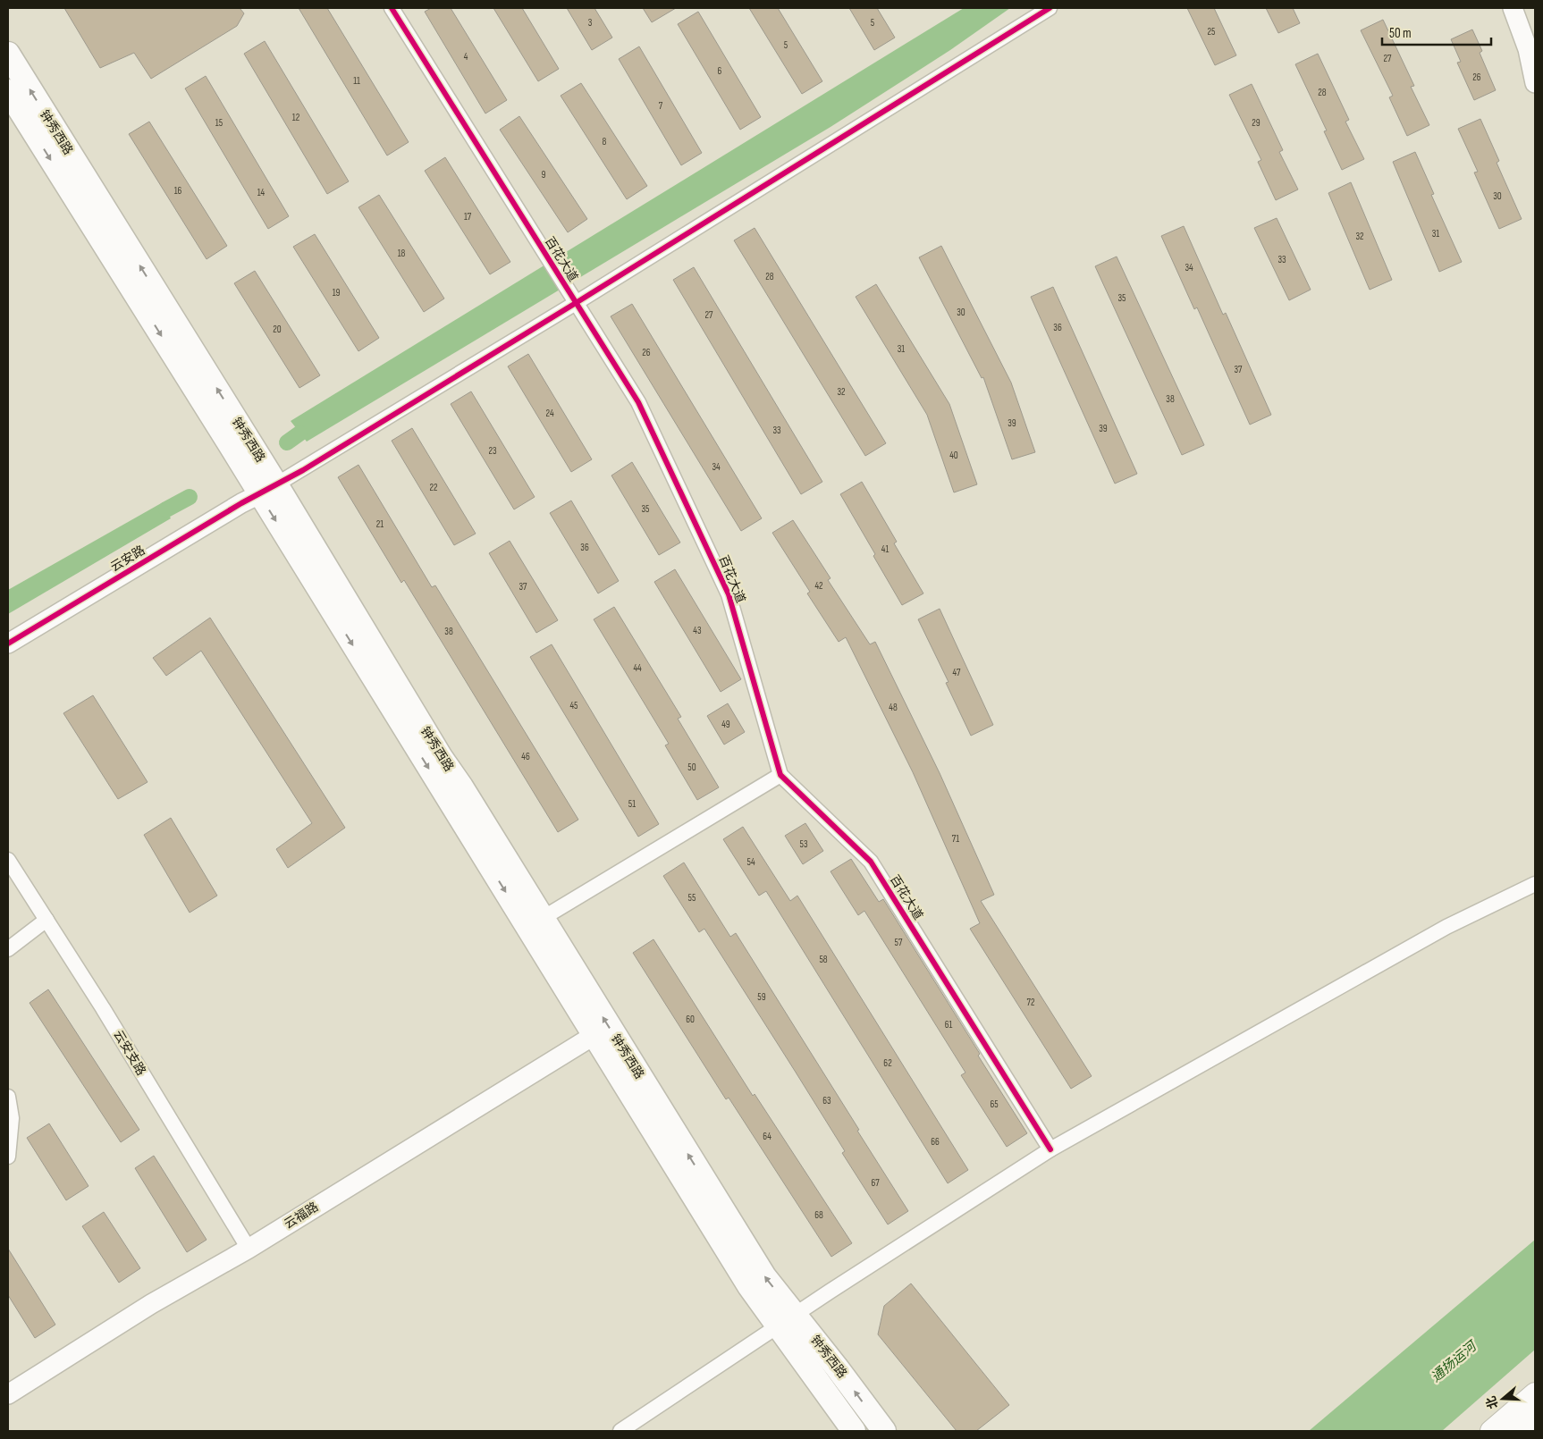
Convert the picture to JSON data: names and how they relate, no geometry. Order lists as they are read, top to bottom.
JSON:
{
  "streets": {
    "main road": ["钟秀西路"],
    "street": [
      "百花大道",
      "云安路",
      "云安支路",
      "云福路"
    ]
  },
  "crossings": [
    ["钟秀西路", "云安路"],
    ["钟秀西路", "云福路"],
    ["云安支路", "云福路"]
  ],
  "water": ["通扬运河"],
  "house_numbers": [
    "3",
    "5",
    "25",
    "5",
    "4",
    "27",
    "6",
    "26",
    "11",
    "28",
    "7",
    "12",
    "15",
    "29",
    "8",
    "9",
    "16",
    "14",
    "30",
    "17",
    "31",
    "32",
    "18",
    "33",
    "34",
    "28",
    "19",
    "35",
    "30",
    "27",
    "36",
    "20",
    "31",
    "26",
    "37",
    "32",
    "38",
    "24",
    "39",
    "39",
    "33",
    "23",
    "40",
    "34",
    "22",
    "35",
    "21",
    "36",
    "41",
    "42",
    "37",
    "43",
    "38",
    "44",
    "47",
    "45",
    "48",
    "49",
    "46",
    "50",
    "51",
    "71",
    "53",
    "54",
    "55",
    "57",
    "58",
    "59",
    "72",
    "60",
    "61",
    "62",
    "63",
    "65",
    "64",
    "66",
    "67",
    "68"
  ],
  "scale_bar": "50 m",
  "north": "left"
}
